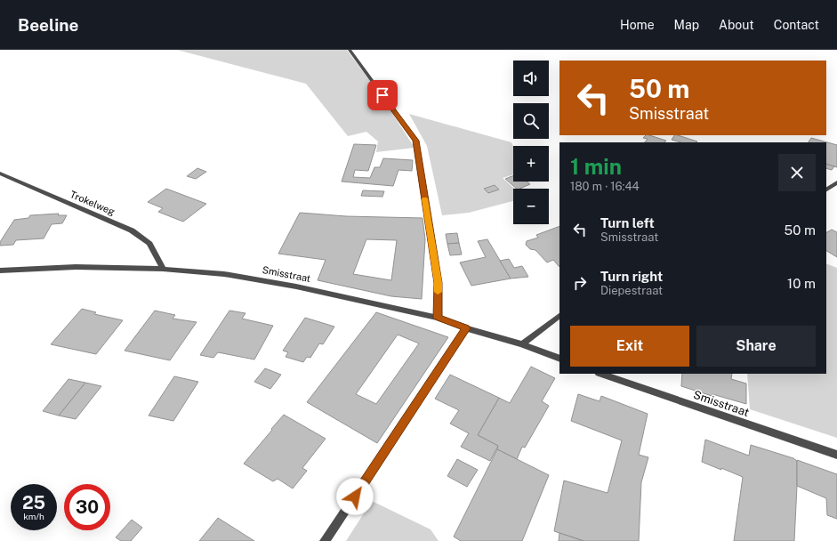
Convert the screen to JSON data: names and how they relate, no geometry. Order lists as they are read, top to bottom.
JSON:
{
  "streets": {
    "street": ["Trokelweg", "Smisstraat"]
  },
  "crossings": [
    ["Trokelweg", "Smisstraat"]
  ],
  "page": {
    "header": "Beeline",
    "nav": [
      "Home",
      "Map",
      "About",
      "Contact"
    ],
    "map_buttons": ["+", "−"],
    "turn": ["50 m", "Smisstraat"],
    "heading": ["1 min", "180 m · 16:44"],
    "list": [
      {
        "name": "Turn left",
        "note": "Smisstraat",
        "value": "50 m"
      },
      {
        "name": "Turn right",
        "note": "Diepestraat",
        "value": "10 m"
      }
    ],
    "buttons": ["Exit", "Share"],
    "speed": "25 km/h",
    "limit": "30"
  }
}
